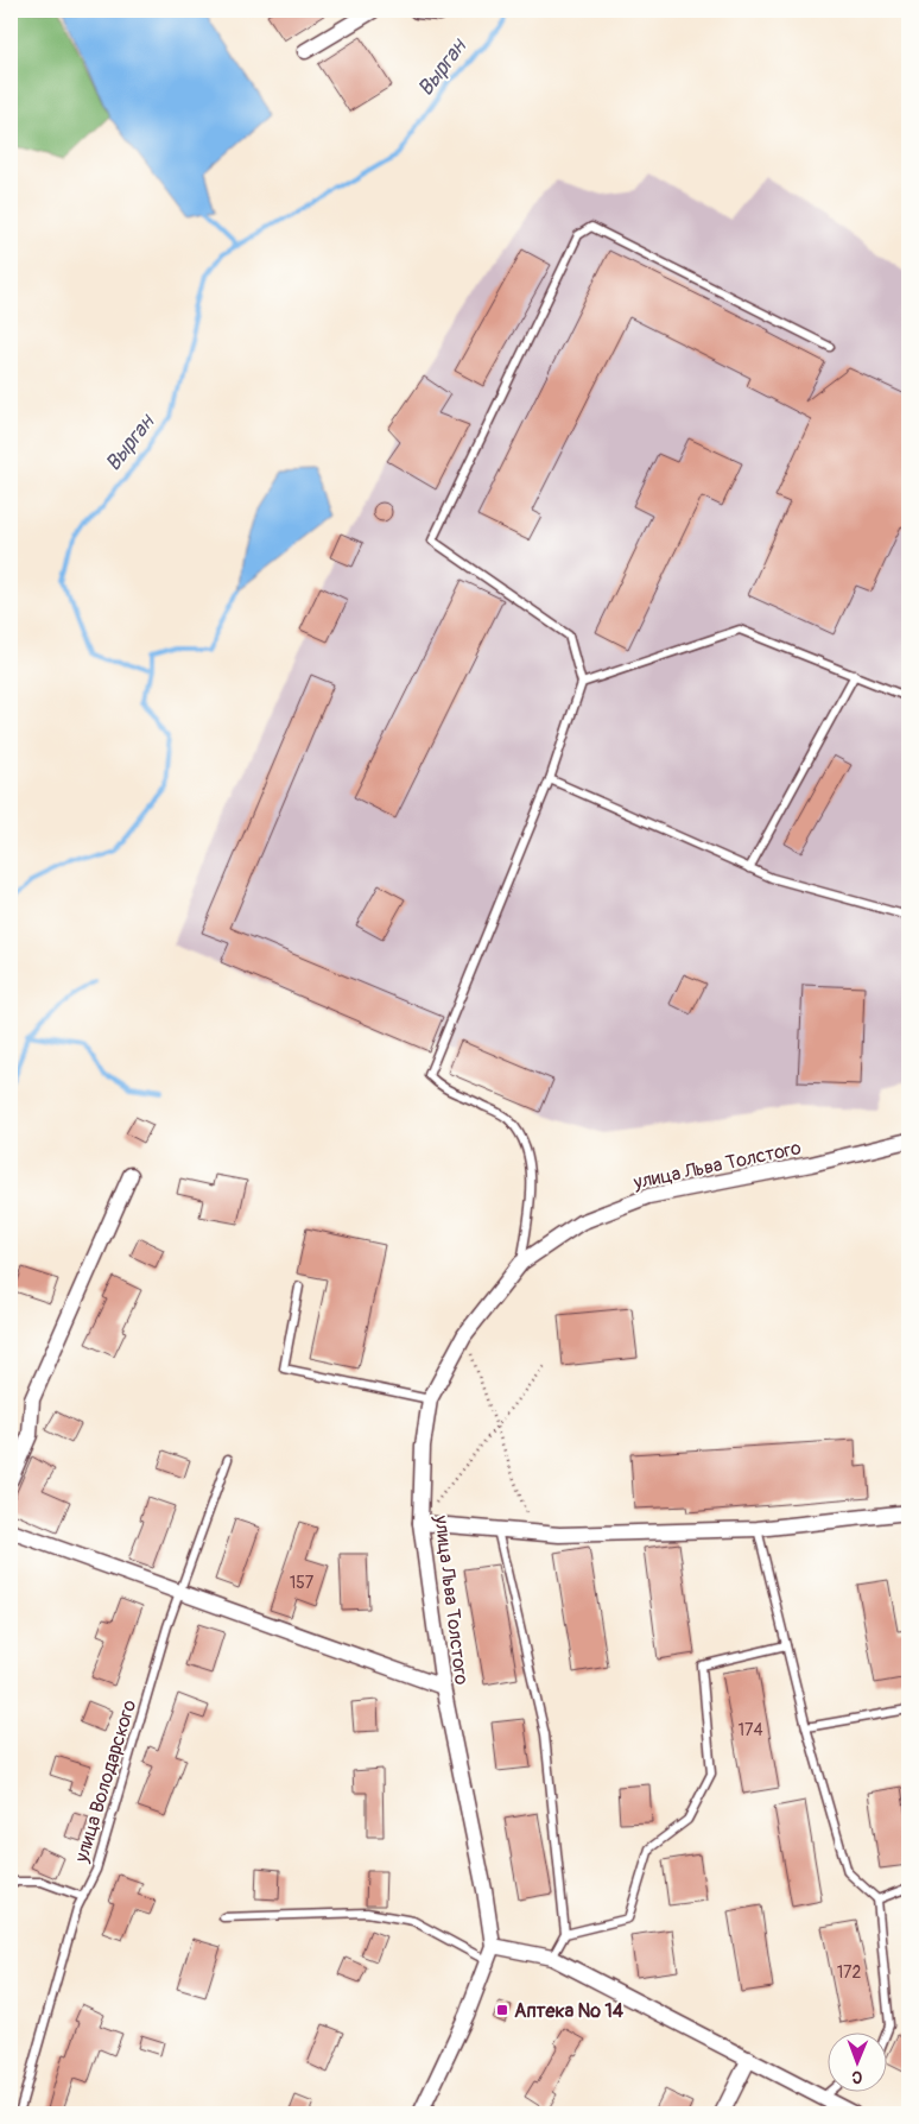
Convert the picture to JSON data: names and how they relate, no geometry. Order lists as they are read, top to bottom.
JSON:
{
  "streets": {
    "street": ["улица Льва Толстого"],
    "lane": ["улица Володарского"]
  },
  "water": ["Вырган"],
  "places": {
    "transit": ["Аптека № 14"]
  },
  "house_numbers": ["157", "174", "172"],
  "north": "bottom"
}
